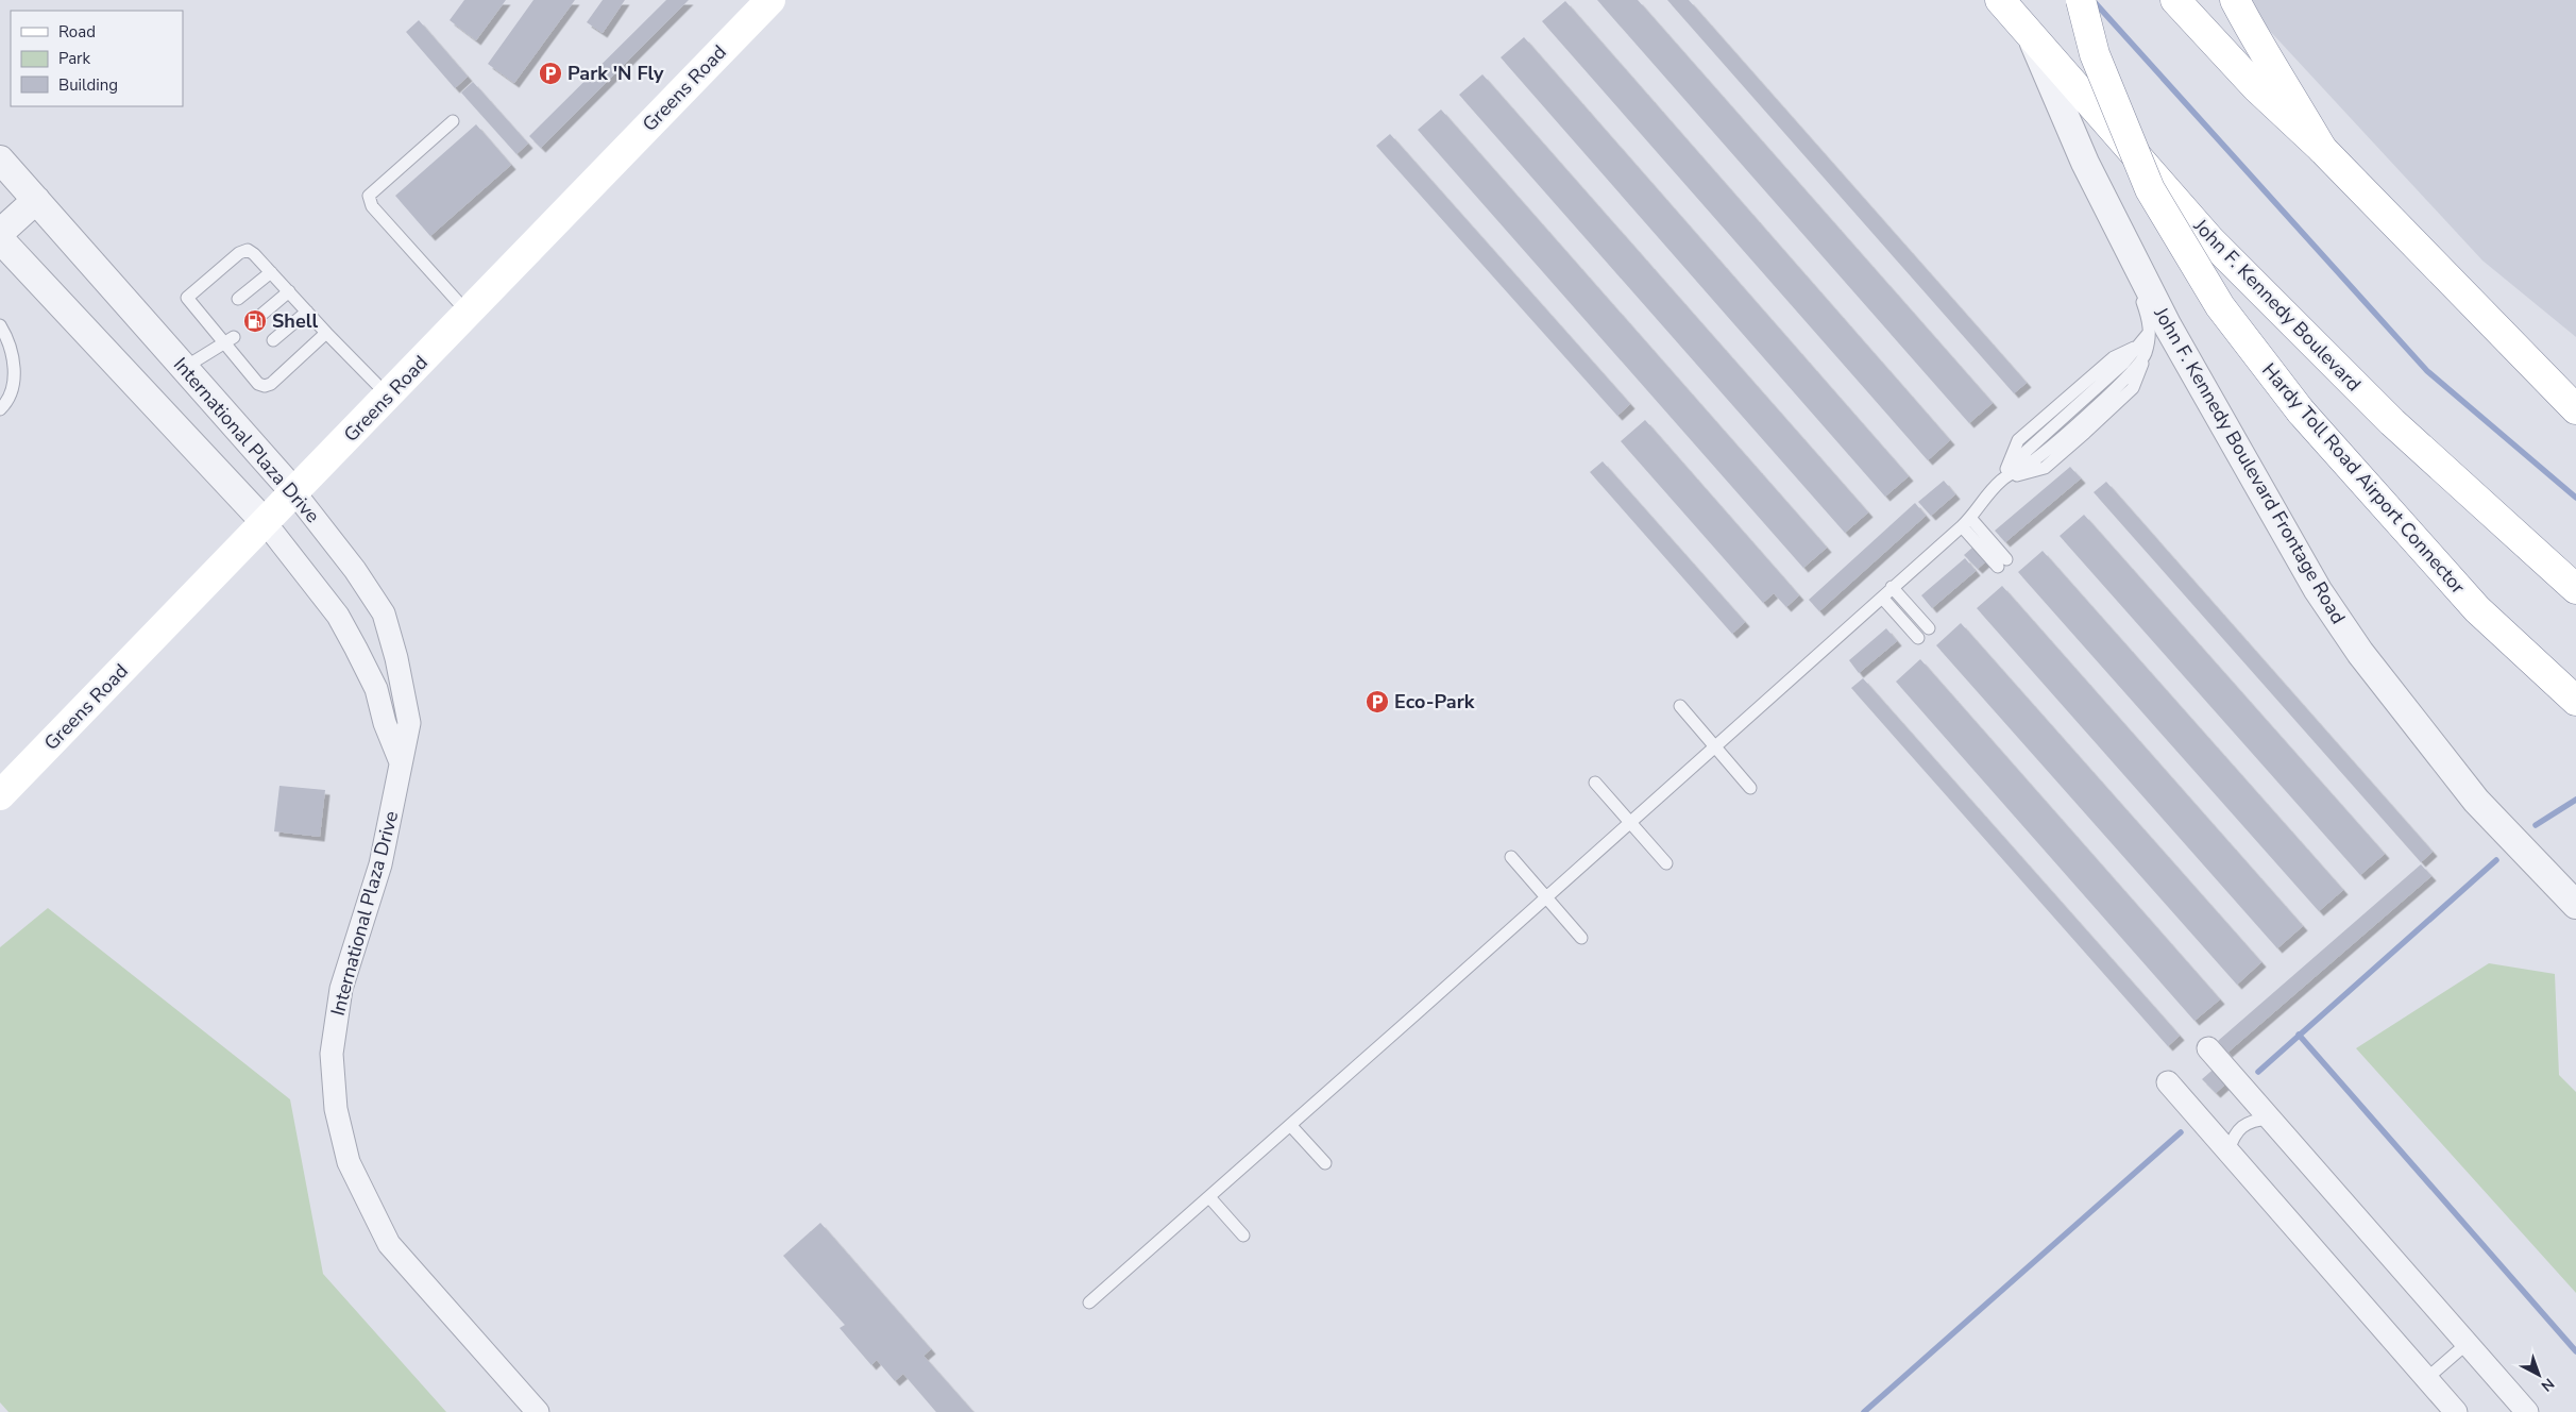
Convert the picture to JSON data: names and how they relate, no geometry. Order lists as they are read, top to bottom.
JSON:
{
  "streets": {
    "main road": ["Greens Road", "John F. Kennedy Boulevard", "Hardy Toll Road Airport Connector"],
    "street": ["International Plaza Drive", "John F. Kennedy Boulevard Frontage Road"]
  },
  "crossings": [
    ["Greens Road", "International Plaza Drive"],
    ["John F. Kennedy Boulevard", "John F. Kennedy Boulevard Frontage Road"]
  ],
  "places": {
    "parking": ["Park 'N Fly", "Eco-Park"],
    "fuel station": ["Shell"]
  },
  "legend": ["Road", "Park", "Building"],
  "north": "bottom right"
}
